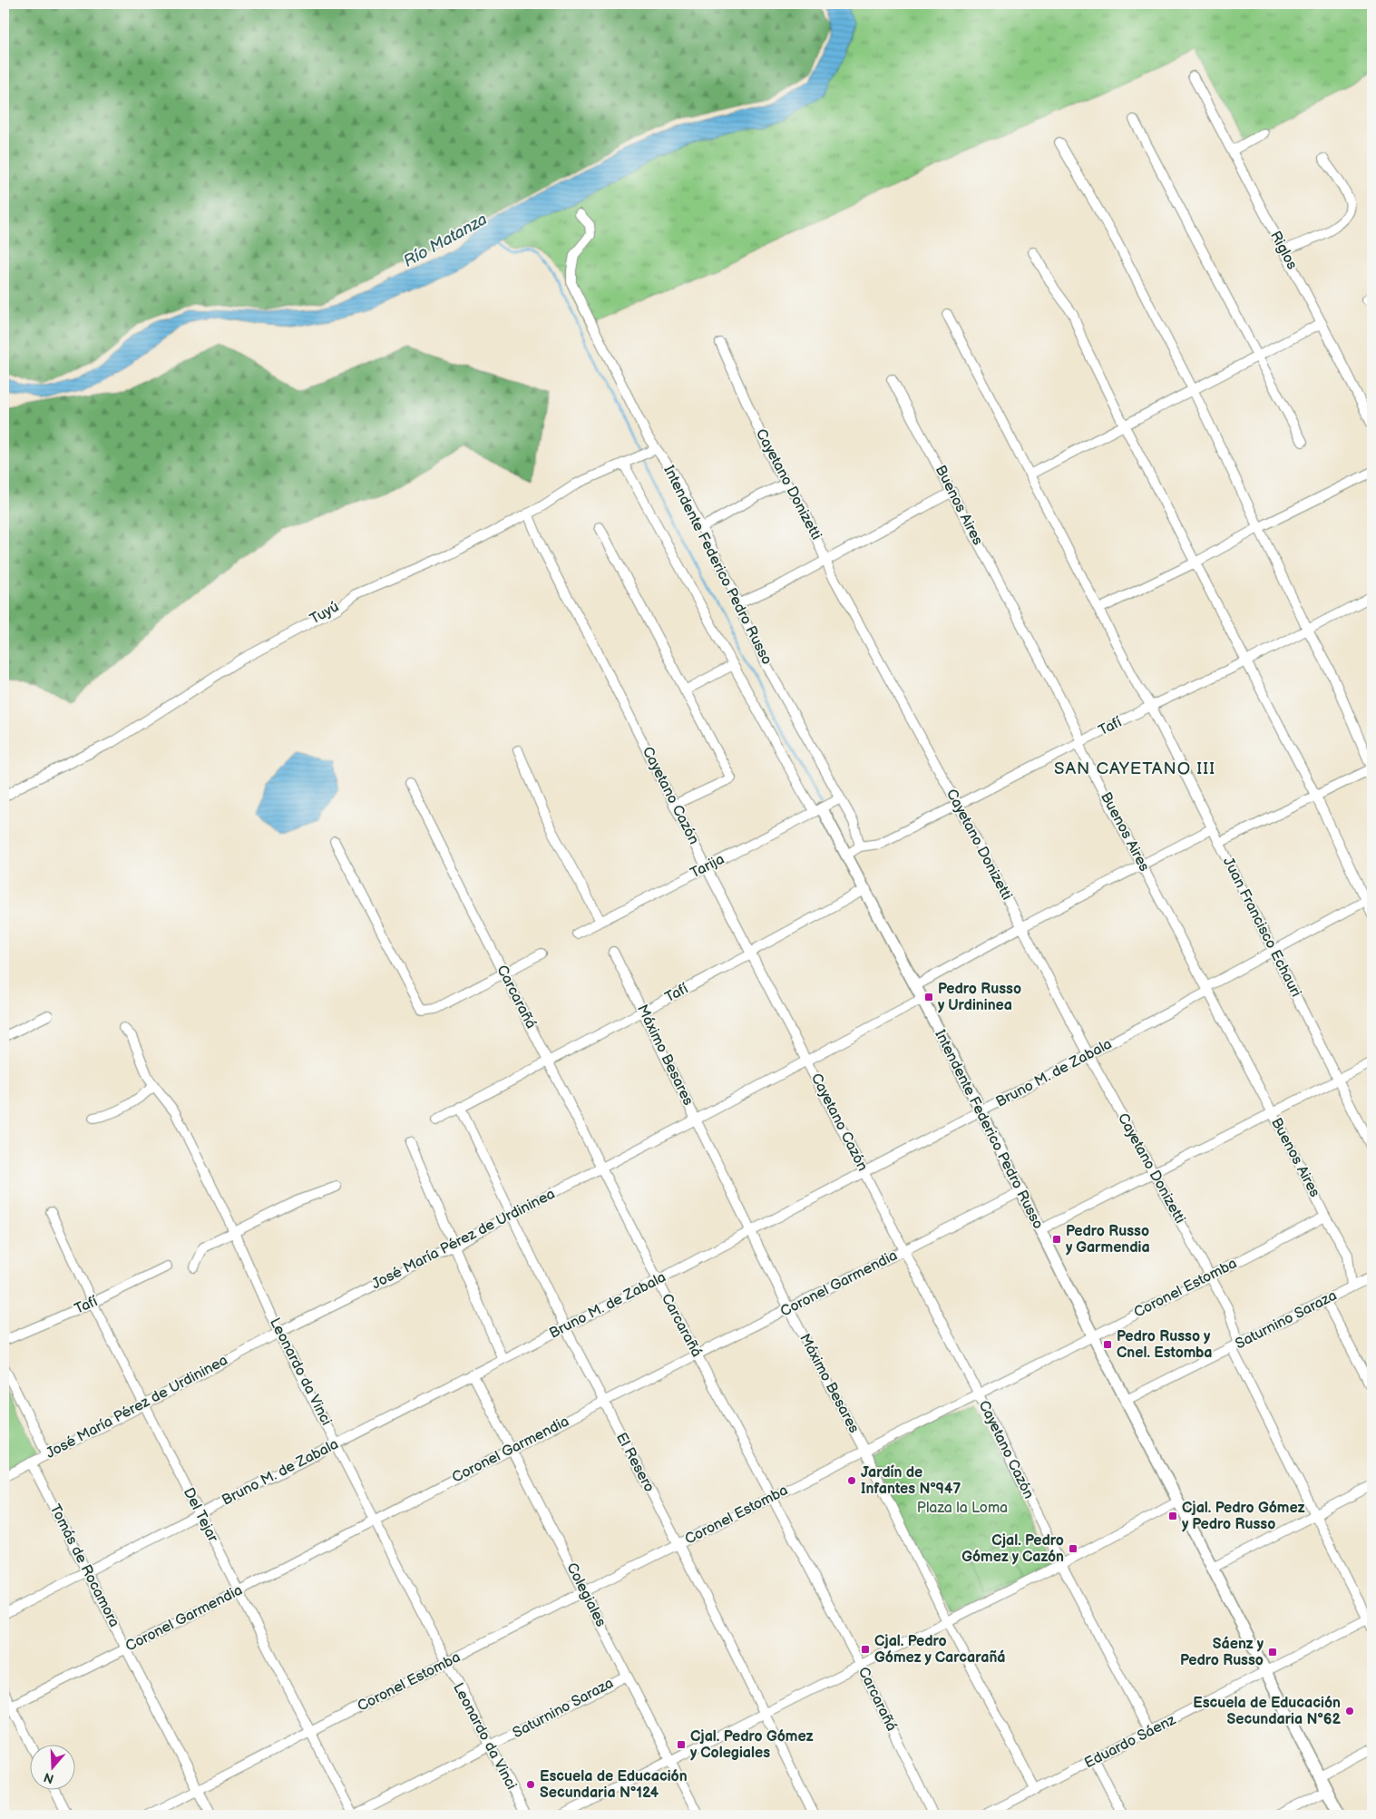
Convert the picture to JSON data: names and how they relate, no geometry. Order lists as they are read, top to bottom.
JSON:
{
  "streets": {
    "street": [
      "Riglos",
      "Cayetano Donizetti",
      "Buenos Aires",
      "Intendente Federico Pedro Russo",
      "Tuyú",
      "Tafí",
      "Cayetano Cazón",
      "Tarija",
      "Juan Francisco Echauri",
      "Carcarañá",
      "Máximo Besares",
      "Bruno M. de Zabala",
      "José María Pérez de Urdininea",
      "Coronel Garmendia",
      "Coronel Estomba",
      "Saturnino Saraza",
      "Leonardo da Vinci",
      "El Resero",
      "Del Tejar",
      "Tomás de Rocamora",
      "Colegiales",
      "Eduardo Sáenz"
    ]
  },
  "crossings": [
    ["Cayetano Donizetti", "Tafí"],
    ["Cayetano Donizetti", "Bruno M. de Zabala"],
    ["Cayetano Donizetti", "Coronel Estomba"],
    ["Cayetano Donizetti", "Saturnino Saraza"],
    ["Cayetano Donizetti", "Eduardo Sáenz"],
    ["Buenos Aires", "Tafí"],
    ["Buenos Aires", "Bruno M. de Zabala"],
    ["Buenos Aires", "Coronel Estomba"],
    ["Buenos Aires", "Saturnino Saraza"],
    ["Intendente Federico Pedro Russo", "Tuyú"],
    ["Intendente Federico Pedro Russo", "Tafí"],
    ["Intendente Federico Pedro Russo", "Tarija"],
    ["Intendente Federico Pedro Russo", "Bruno M. de Zabala"],
    ["Intendente Federico Pedro Russo", "José María Pérez de Urdininea"],
    ["Intendente Federico Pedro Russo", "Coronel Garmendia"],
    ["Intendente Federico Pedro Russo", "Coronel Estomba"],
    ["Intendente Federico Pedro Russo", "Saturnino Saraza"],
    ["Intendente Federico Pedro Russo", "Eduardo Sáenz"],
    ["Tuyú", "Cayetano Cazón"],
    ["Tafí", "Cayetano Cazón"],
    ["Tafí", "Juan Francisco Echauri"],
    ["Tafí", "Carcarañá"],
    ["Tafí", "Máximo Besares"],
    ["Tafí", "El Resero"],
    ["Tafí", "Del Tejar"],
    ["Cayetano Cazón", "Tarija"],
    ["Cayetano Cazón", "Bruno M. de Zabala"],
    ["Cayetano Cazón", "José María Pérez de Urdininea"],
    ["Cayetano Cazón", "Coronel Garmendia"],
    ["Cayetano Cazón", "Coronel Estomba"],
    ["Cayetano Cazón", "Eduardo Sáenz"],
    ["Carcarañá", "Bruno M. de Zabala"],
    ["Carcarañá", "José María Pérez de Urdininea"],
    ["Carcarañá", "Coronel Garmendia"],
    ["Carcarañá", "Coronel Estomba"],
    ["Máximo Besares", "Bruno M. de Zabala"],
    ["Máximo Besares", "José María Pérez de Urdininea"],
    ["Máximo Besares", "Coronel Garmendia"],
    ["Máximo Besares", "Coronel Estomba"],
    ["Máximo Besares", "Eduardo Sáenz"],
    ["Bruno M. de Zabala", "Leonardo da Vinci"],
    ["Bruno M. de Zabala", "El Resero"],
    ["Bruno M. de Zabala", "Del Tejar"],
    ["Bruno M. de Zabala", "Tomás de Rocamora"],
    ["Bruno M. de Zabala", "Colegiales"],
    ["José María Pérez de Urdininea", "Leonardo da Vinci"],
    ["José María Pérez de Urdininea", "El Resero"],
    ["José María Pérez de Urdininea", "Del Tejar"],
    ["José María Pérez de Urdininea", "Tomás de Rocamora"],
    ["Coronel Garmendia", "Leonardo da Vinci"],
    ["Coronel Garmendia", "El Resero"],
    ["Coronel Garmendia", "Del Tejar"],
    ["Coronel Garmendia", "Tomás de Rocamora"],
    ["Coronel Garmendia", "Colegiales"],
    ["Coronel Estomba", "Leonardo da Vinci"],
    ["Coronel Estomba", "El Resero"],
    ["Coronel Estomba", "Del Tejar"],
    ["Coronel Estomba", "Tomás de Rocamora"],
    ["Coronel Estomba", "Colegiales"],
    ["Saturnino Saraza", "Leonardo da Vinci"],
    ["Saturnino Saraza", "Del Tejar"],
    ["Saturnino Saraza", "Colegiales"]
  ],
  "districts": ["SAN CAYETANO III"],
  "water": ["Río Matanza"],
  "parks": ["Plaza la Loma"],
  "places": {
    "transit": [
      "Pedro Russo y Urdininea",
      "Pedro Russo y Garmendia",
      "Pedro Russo y Cnel. Estomba",
      "Cjal. Pedro Gómez y Pedro Russo",
      "Cjal. Pedro Gómez y Cazón",
      "Cjal. Pedro Gómez y Carcarañá",
      "Sáenz y Pedro Russo",
      "Cjal. Pedro Gómez y Colegiales"
    ],
    "other": ["Jardín de Infantes Nº947", "Escuela de Educación Secundaria Nº62", "Escuela de Educación Secundaria Nº124"]
  },
  "north": "bottom"
}
